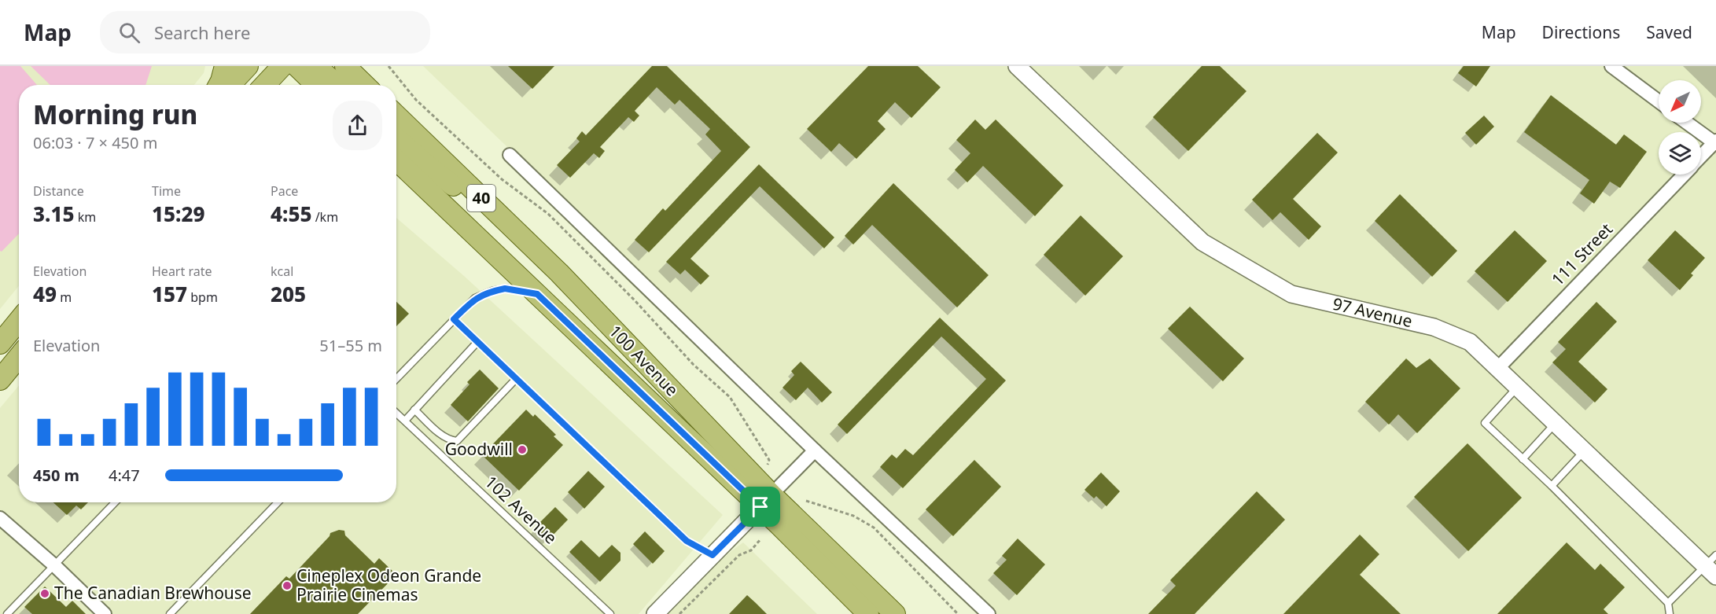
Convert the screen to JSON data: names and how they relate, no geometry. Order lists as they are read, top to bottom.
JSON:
{
  "streets": {
    "main road": ["40", "100 Avenue"],
    "street": ["111 Street", "97 Avenue"],
    "lane": ["102 Avenue"]
  },
  "crossings": [
    ["111 Street", "97 Avenue"]
  ],
  "places": ["Goodwill", "Cineplex Odeon Grande Prairie Cinemas", "The Canadian Brewhouse"],
  "north": "bottom left",
  "page": {
    "header": "Map",
    "search": "Search here",
    "nav": ["Map", "Directions", "Saved"],
    "heading": ["Morning run", "06:03 · 7 × 450 m"],
    "stats": [
      ["Distance", "3.15 km"],
      ["Time", "15:29"],
      ["Pace", "4:55 /km"],
      ["Elevation", "49 m"],
      ["Heart rate", "157 bpm"],
      ["kcal", "205"]
    ],
    "chart": ["Elevation", "51–55 m"],
    "list": [
      {
        "name": "450 m",
        "note": "4:47"
      }
    ]
  }
}
